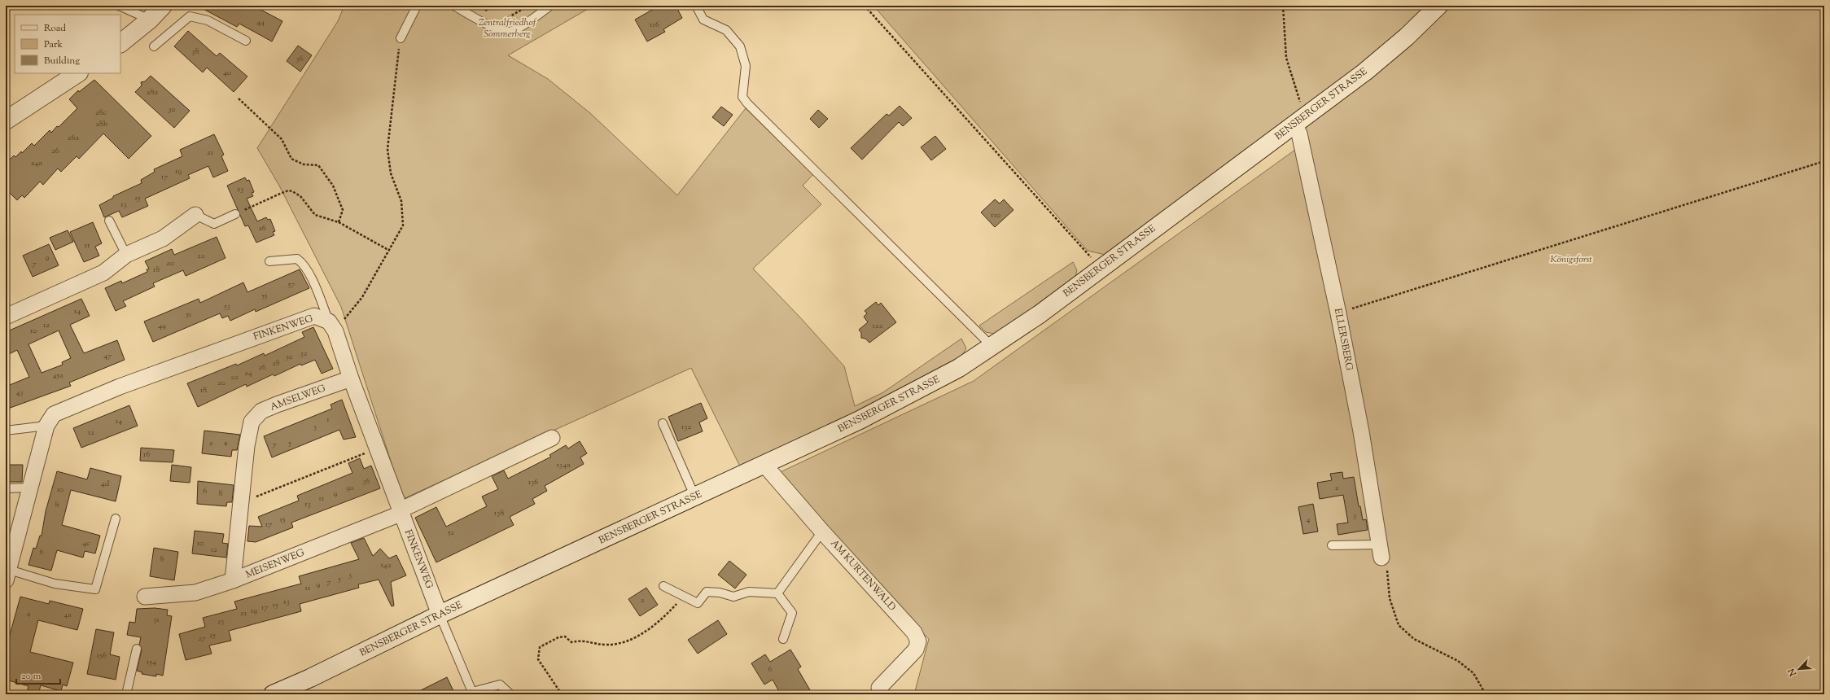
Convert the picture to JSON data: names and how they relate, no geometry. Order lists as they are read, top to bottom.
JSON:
{
  "streets": {
    "main road": ["BENSBERGER STRASSE"],
    "street": [
      "FINKENWEG",
      "ELLERSBERG",
      "AMSELWEG",
      "MEISENWEG",
      "AM KURTENWALD"
    ]
  },
  "crossings": [
    ["BENSBERGER STRASSE", "FINKENWEG"],
    ["BENSBERGER STRASSE", "ELLERSBERG"],
    ["BENSBERGER STRASSE", "AM KURTENWALD"],
    ["FINKENWEG", "AMSELWEG"],
    ["FINKENWEG", "MEISENWEG"],
    ["AMSELWEG", "MEISENWEG"]
  ],
  "parks": ["Zentralfriedhof Sommerberg", "Königsforst"],
  "house_numbers": [
    "44",
    "116",
    "38",
    "36",
    "40",
    "28a",
    "30",
    "28c",
    "28b",
    "26a",
    "26",
    "21",
    "24a",
    "19",
    "17",
    "23",
    "15",
    "13",
    "110",
    "26",
    "11",
    "22",
    "9",
    "20",
    "7",
    "18",
    "57",
    "55",
    "53",
    "14",
    "51",
    "12",
    "49",
    "122",
    "10",
    "32",
    "47",
    "30",
    "28",
    "26",
    "24",
    "45a",
    "22",
    "20",
    "18",
    "43",
    "1",
    "14",
    "3",
    "132",
    "12",
    "4",
    "2",
    "5",
    "7",
    "16",
    "134a",
    "36",
    "136",
    "4d",
    "9a",
    "2",
    "10",
    "6",
    "8",
    "9",
    "11",
    "13",
    "8",
    "138",
    "3",
    "15",
    "4",
    "17",
    "52",
    "4c",
    "10",
    "12",
    "6",
    "8",
    "142",
    "3",
    "5",
    "7",
    "9",
    "11",
    "2",
    "13",
    "15",
    "17",
    "19",
    "4",
    "21",
    "4a",
    "31",
    "23",
    "25",
    "27",
    "156",
    "154",
    "6"
  ],
  "legend": ["Road", "Park", "Building"],
  "scale_bar": "20 m",
  "north": "bottom left"
}
